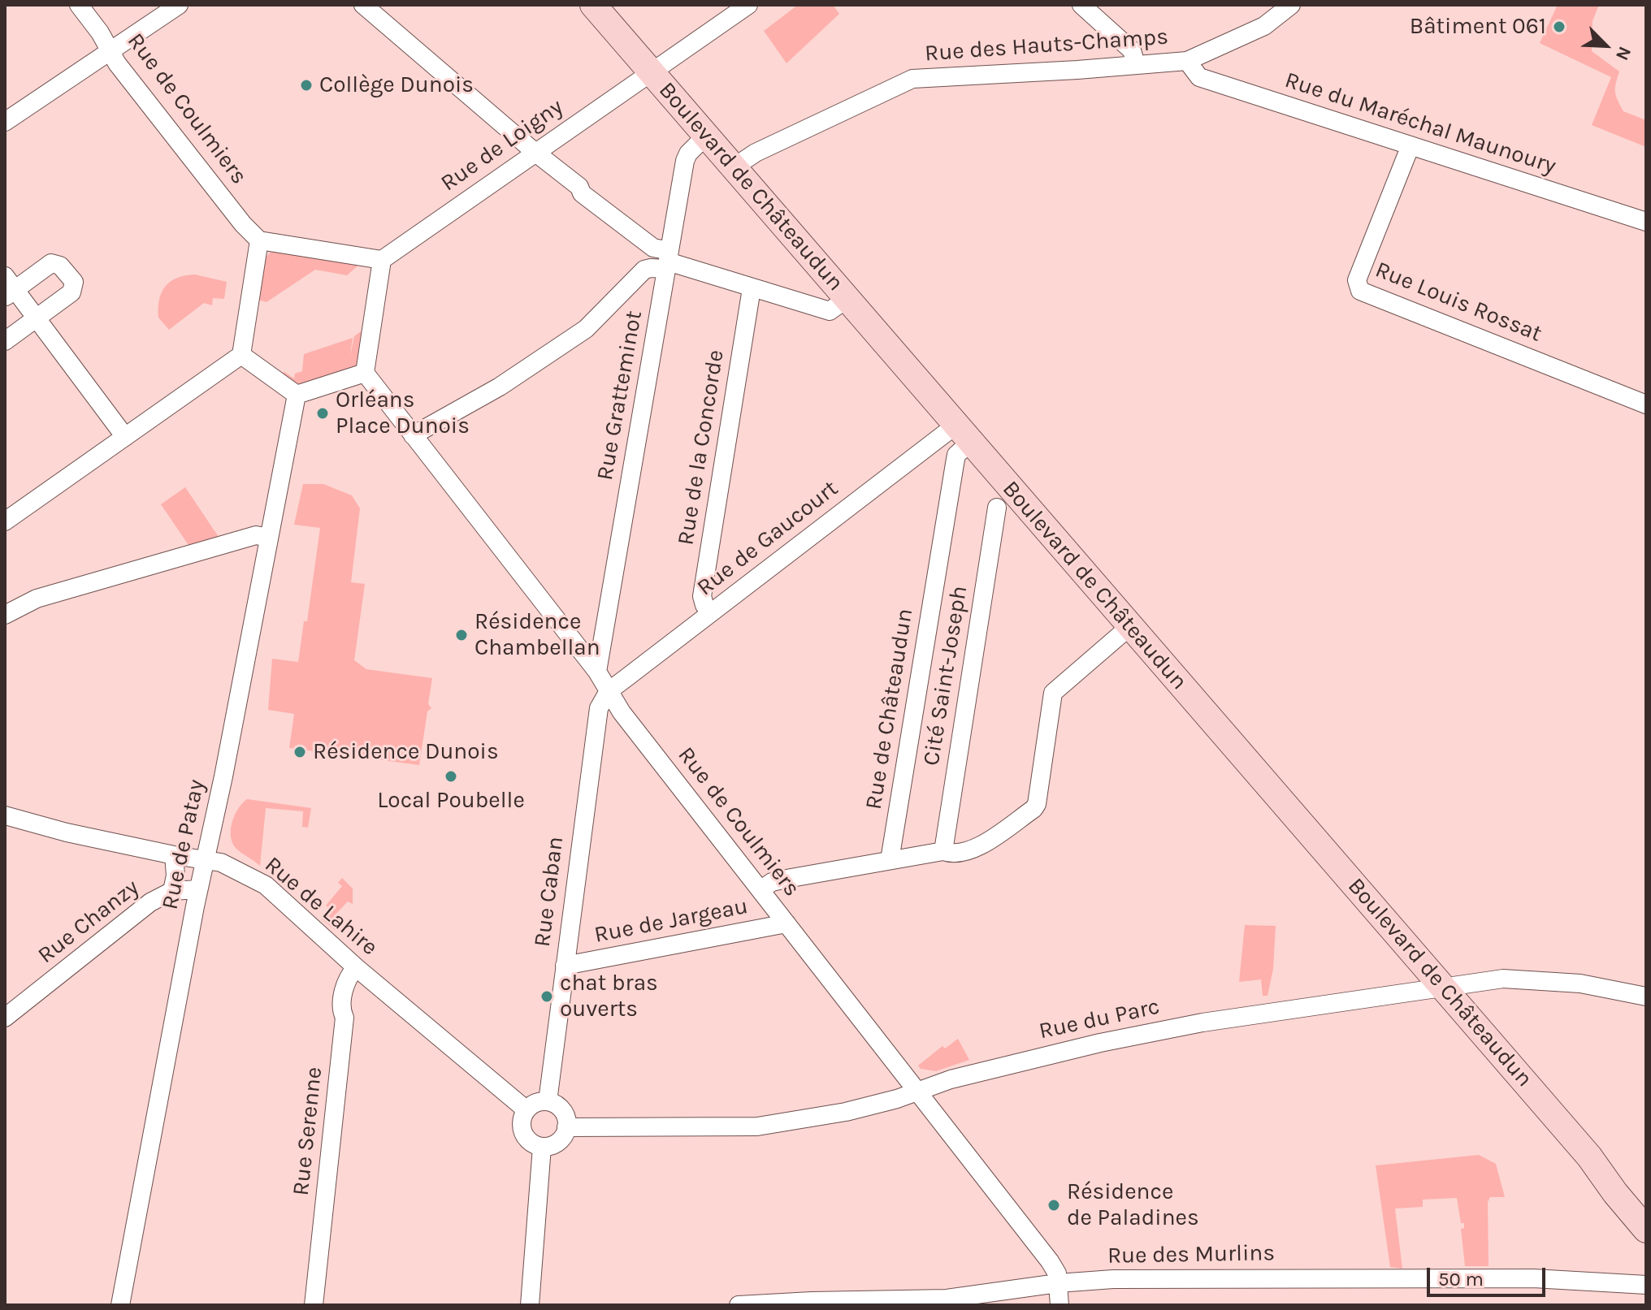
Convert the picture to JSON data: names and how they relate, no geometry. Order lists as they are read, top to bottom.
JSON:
{
  "streets": {
    "main road": ["Boulevard de Châteaudun"],
    "street": [
      "Rue des Hauts-Champs",
      "Rue de Coulmiers",
      "Rue du Maréchal Maunoury",
      "Rue de Loigny",
      "Rue Louis Rossat",
      "Rue Gratteminot",
      "Rue de la Concorde",
      "Rue de Gaucourt",
      "Cité Saint-Joseph",
      "Rue de Châteaudun",
      "Rue de Patay",
      "Rue Caban",
      "Rue de Lahire",
      "Rue de Jargeau",
      "Rue Chanzy",
      "Rue du Parc",
      "Rue Serenne",
      "Rue des Murlins"
    ]
  },
  "crossings": [
    ["Rue des Hauts-Champs", "Rue du Maréchal Maunoury"],
    ["Rue des Hauts-Champs", "Boulevard de Châteaudun"],
    ["Rue de Coulmiers", "Rue Gratteminot"],
    ["Rue de Coulmiers", "Rue de Gaucourt"],
    ["Rue de Coulmiers", "Rue Caban"],
    ["Rue de Coulmiers", "Rue de Jargeau"],
    ["Rue de Coulmiers", "Rue du Parc"],
    ["Rue de Coulmiers", "Rue des Murlins"],
    ["Rue du Maréchal Maunoury", "Rue Louis Rossat"],
    ["Rue de Loigny", "Boulevard de Châteaudun"],
    ["Boulevard de Châteaudun", "Rue Gratteminot"],
    ["Boulevard de Châteaudun", "Rue de Gaucourt"],
    ["Boulevard de Châteaudun", "Rue de Châteaudun"],
    ["Boulevard de Châteaudun", "Rue du Parc"],
    ["Rue de la Concorde", "Rue de Gaucourt"],
    ["Rue de Gaucourt", "Rue de Châteaudun"],
    ["Rue de Gaucourt", "Rue Caban"],
    ["Rue de Patay", "Rue de Lahire"],
    ["Rue de Patay", "Rue Chanzy"],
    ["Rue Caban", "Rue de Lahire"],
    ["Rue Caban", "Rue de Jargeau"],
    ["Rue Caban", "Rue du Parc"],
    ["Rue de Lahire", "Rue Chanzy"],
    ["Rue de Lahire", "Rue du Parc"],
    ["Rue de Lahire", "Rue Serenne"]
  ],
  "places": [
    "Bâtiment 061",
    "Collège Dunois",
    "Orléans Place Dunois",
    "Résidence Chambellan",
    "Résidence Dunois",
    "Local Poubelle",
    "chat bras ouverts",
    "Résidence de Paladines"
  ],
  "scale_bar": "50 m",
  "north": "bottom right"
}
